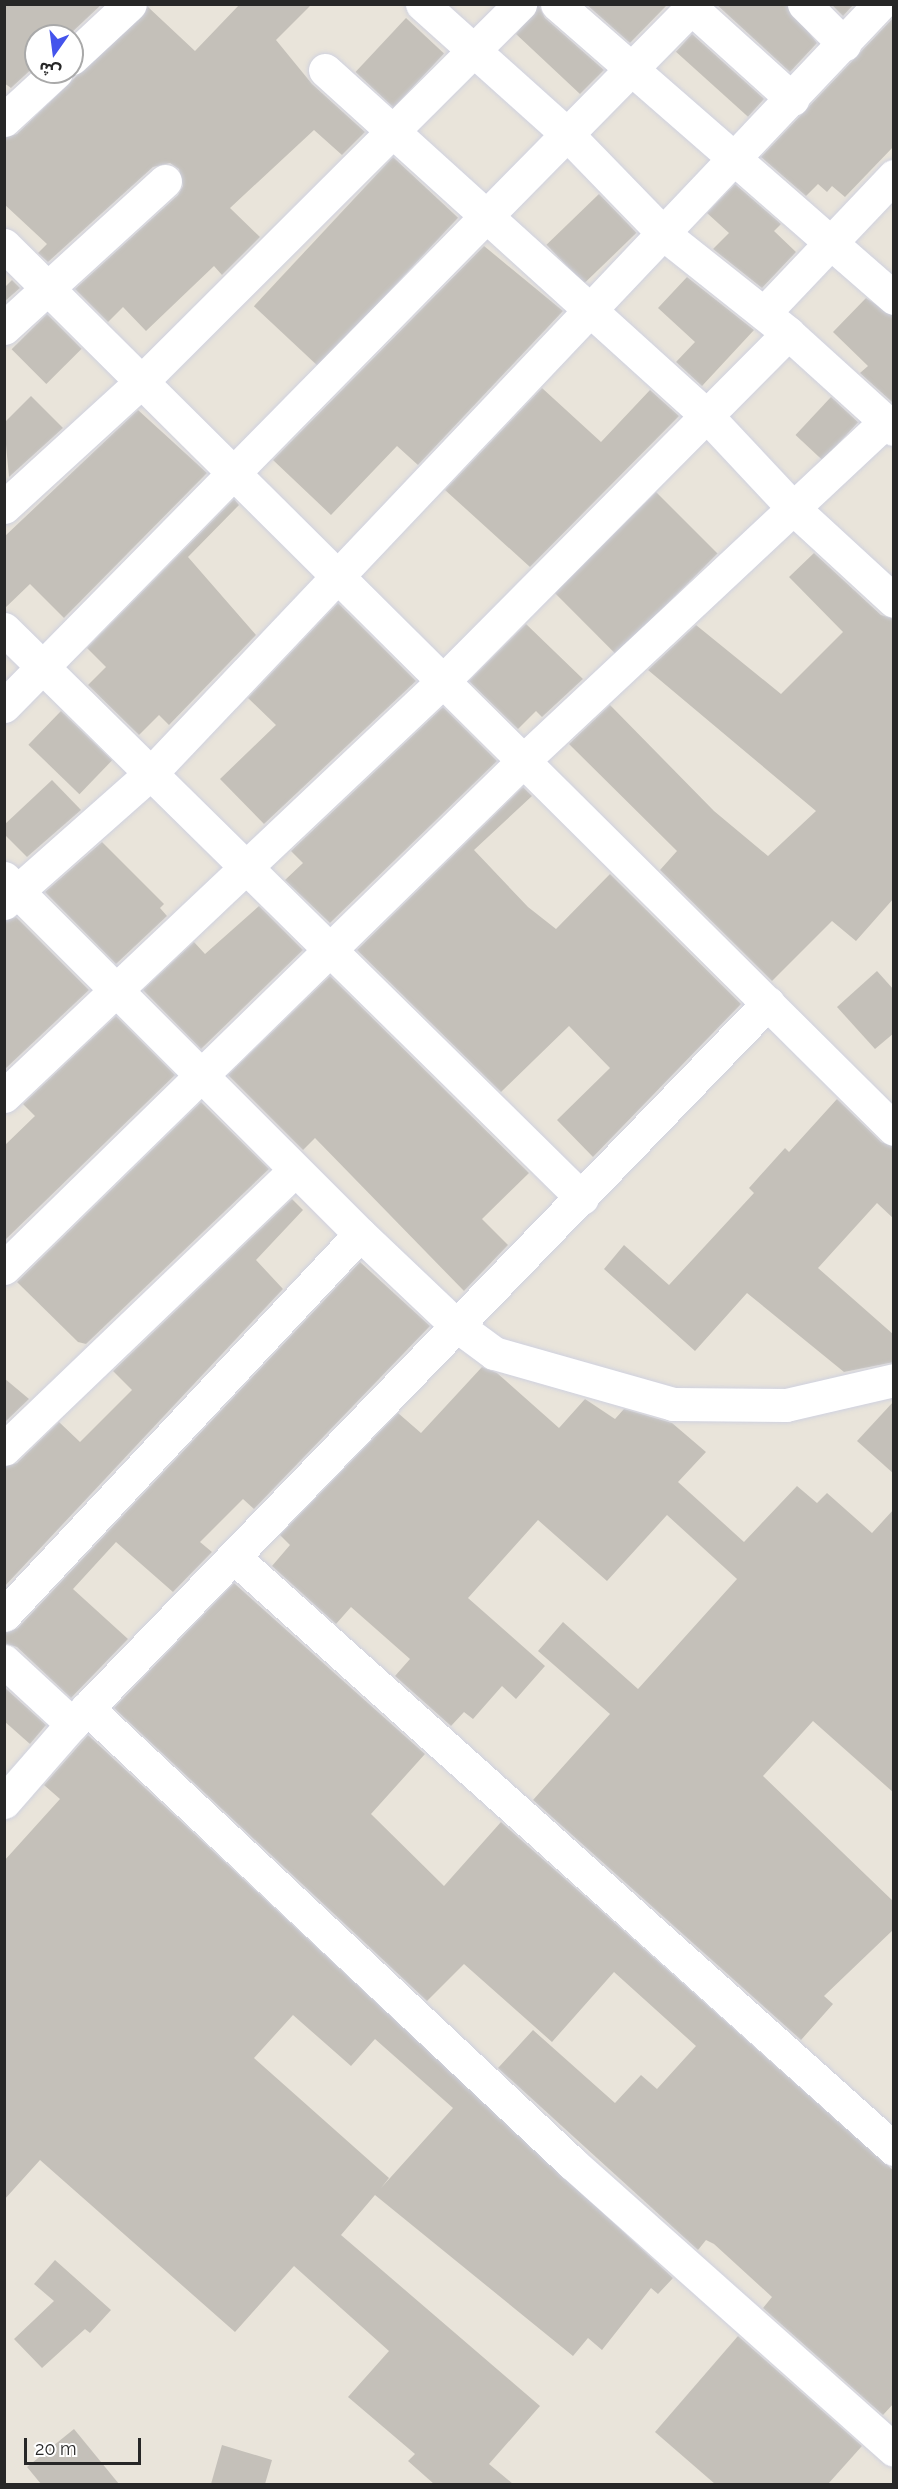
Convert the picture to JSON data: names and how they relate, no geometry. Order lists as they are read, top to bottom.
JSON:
{
  "scale_bar": "20 m",
  "north": "bottom"
}
